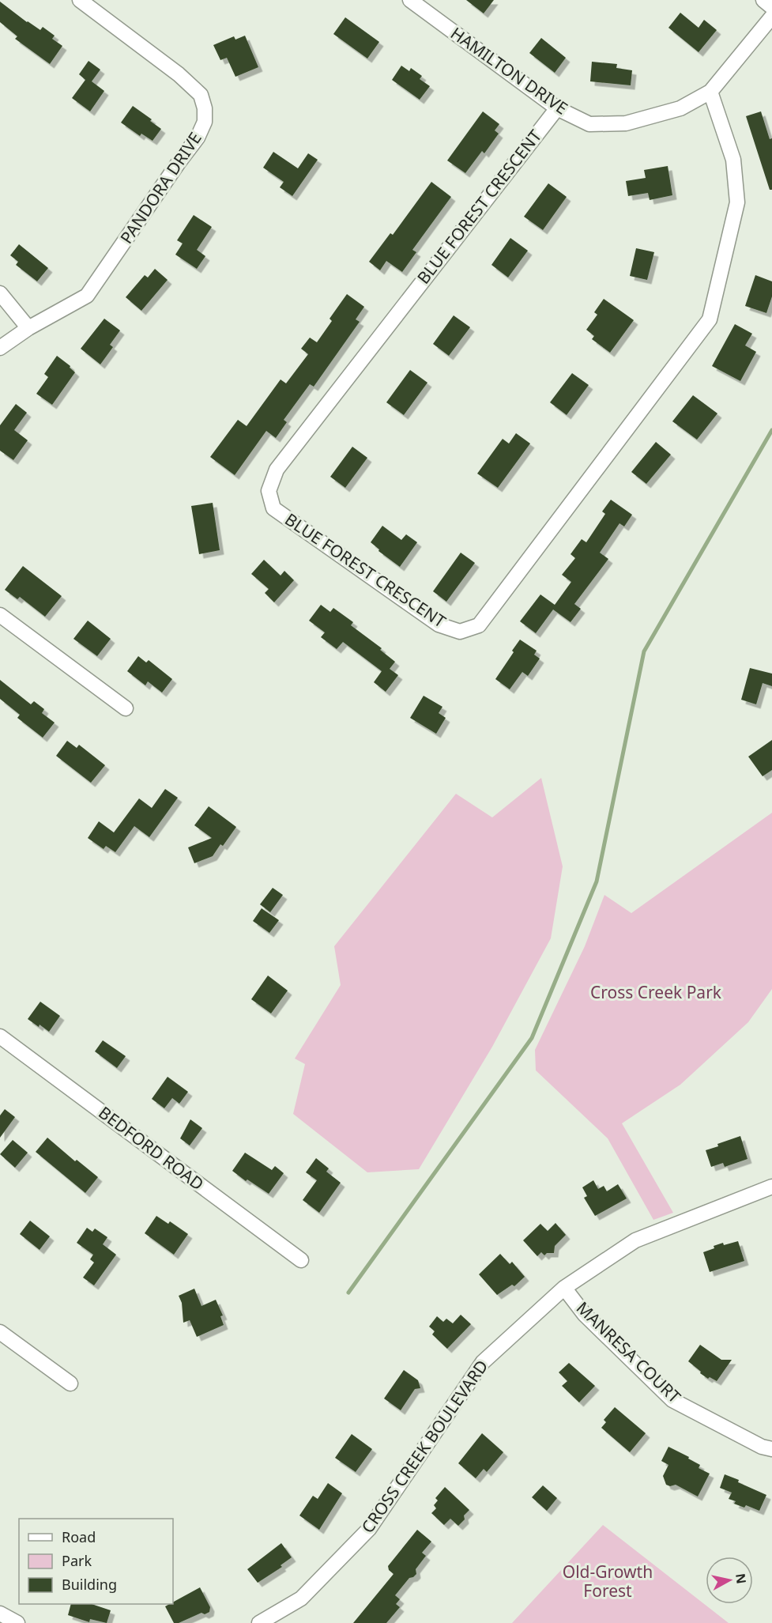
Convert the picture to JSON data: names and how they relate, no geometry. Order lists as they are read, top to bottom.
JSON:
{
  "streets": {
    "street": [
      "HAMILTON DRIVE",
      "PANDORA DRIVE",
      "BLUE FOREST CRESCENT",
      "BEDFORD ROAD",
      "MANRESA COURT",
      "CROSS CREEK BOULEVARD"
    ]
  },
  "crossings": [
    ["HAMILTON DRIVE", "BLUE FOREST CRESCENT"],
    ["MANRESA COURT", "CROSS CREEK BOULEVARD"]
  ],
  "parks": ["Cross Creek Park", "Old-Growth Forest"],
  "legend": ["Road", "Park", "Building"],
  "north": "right"
}
